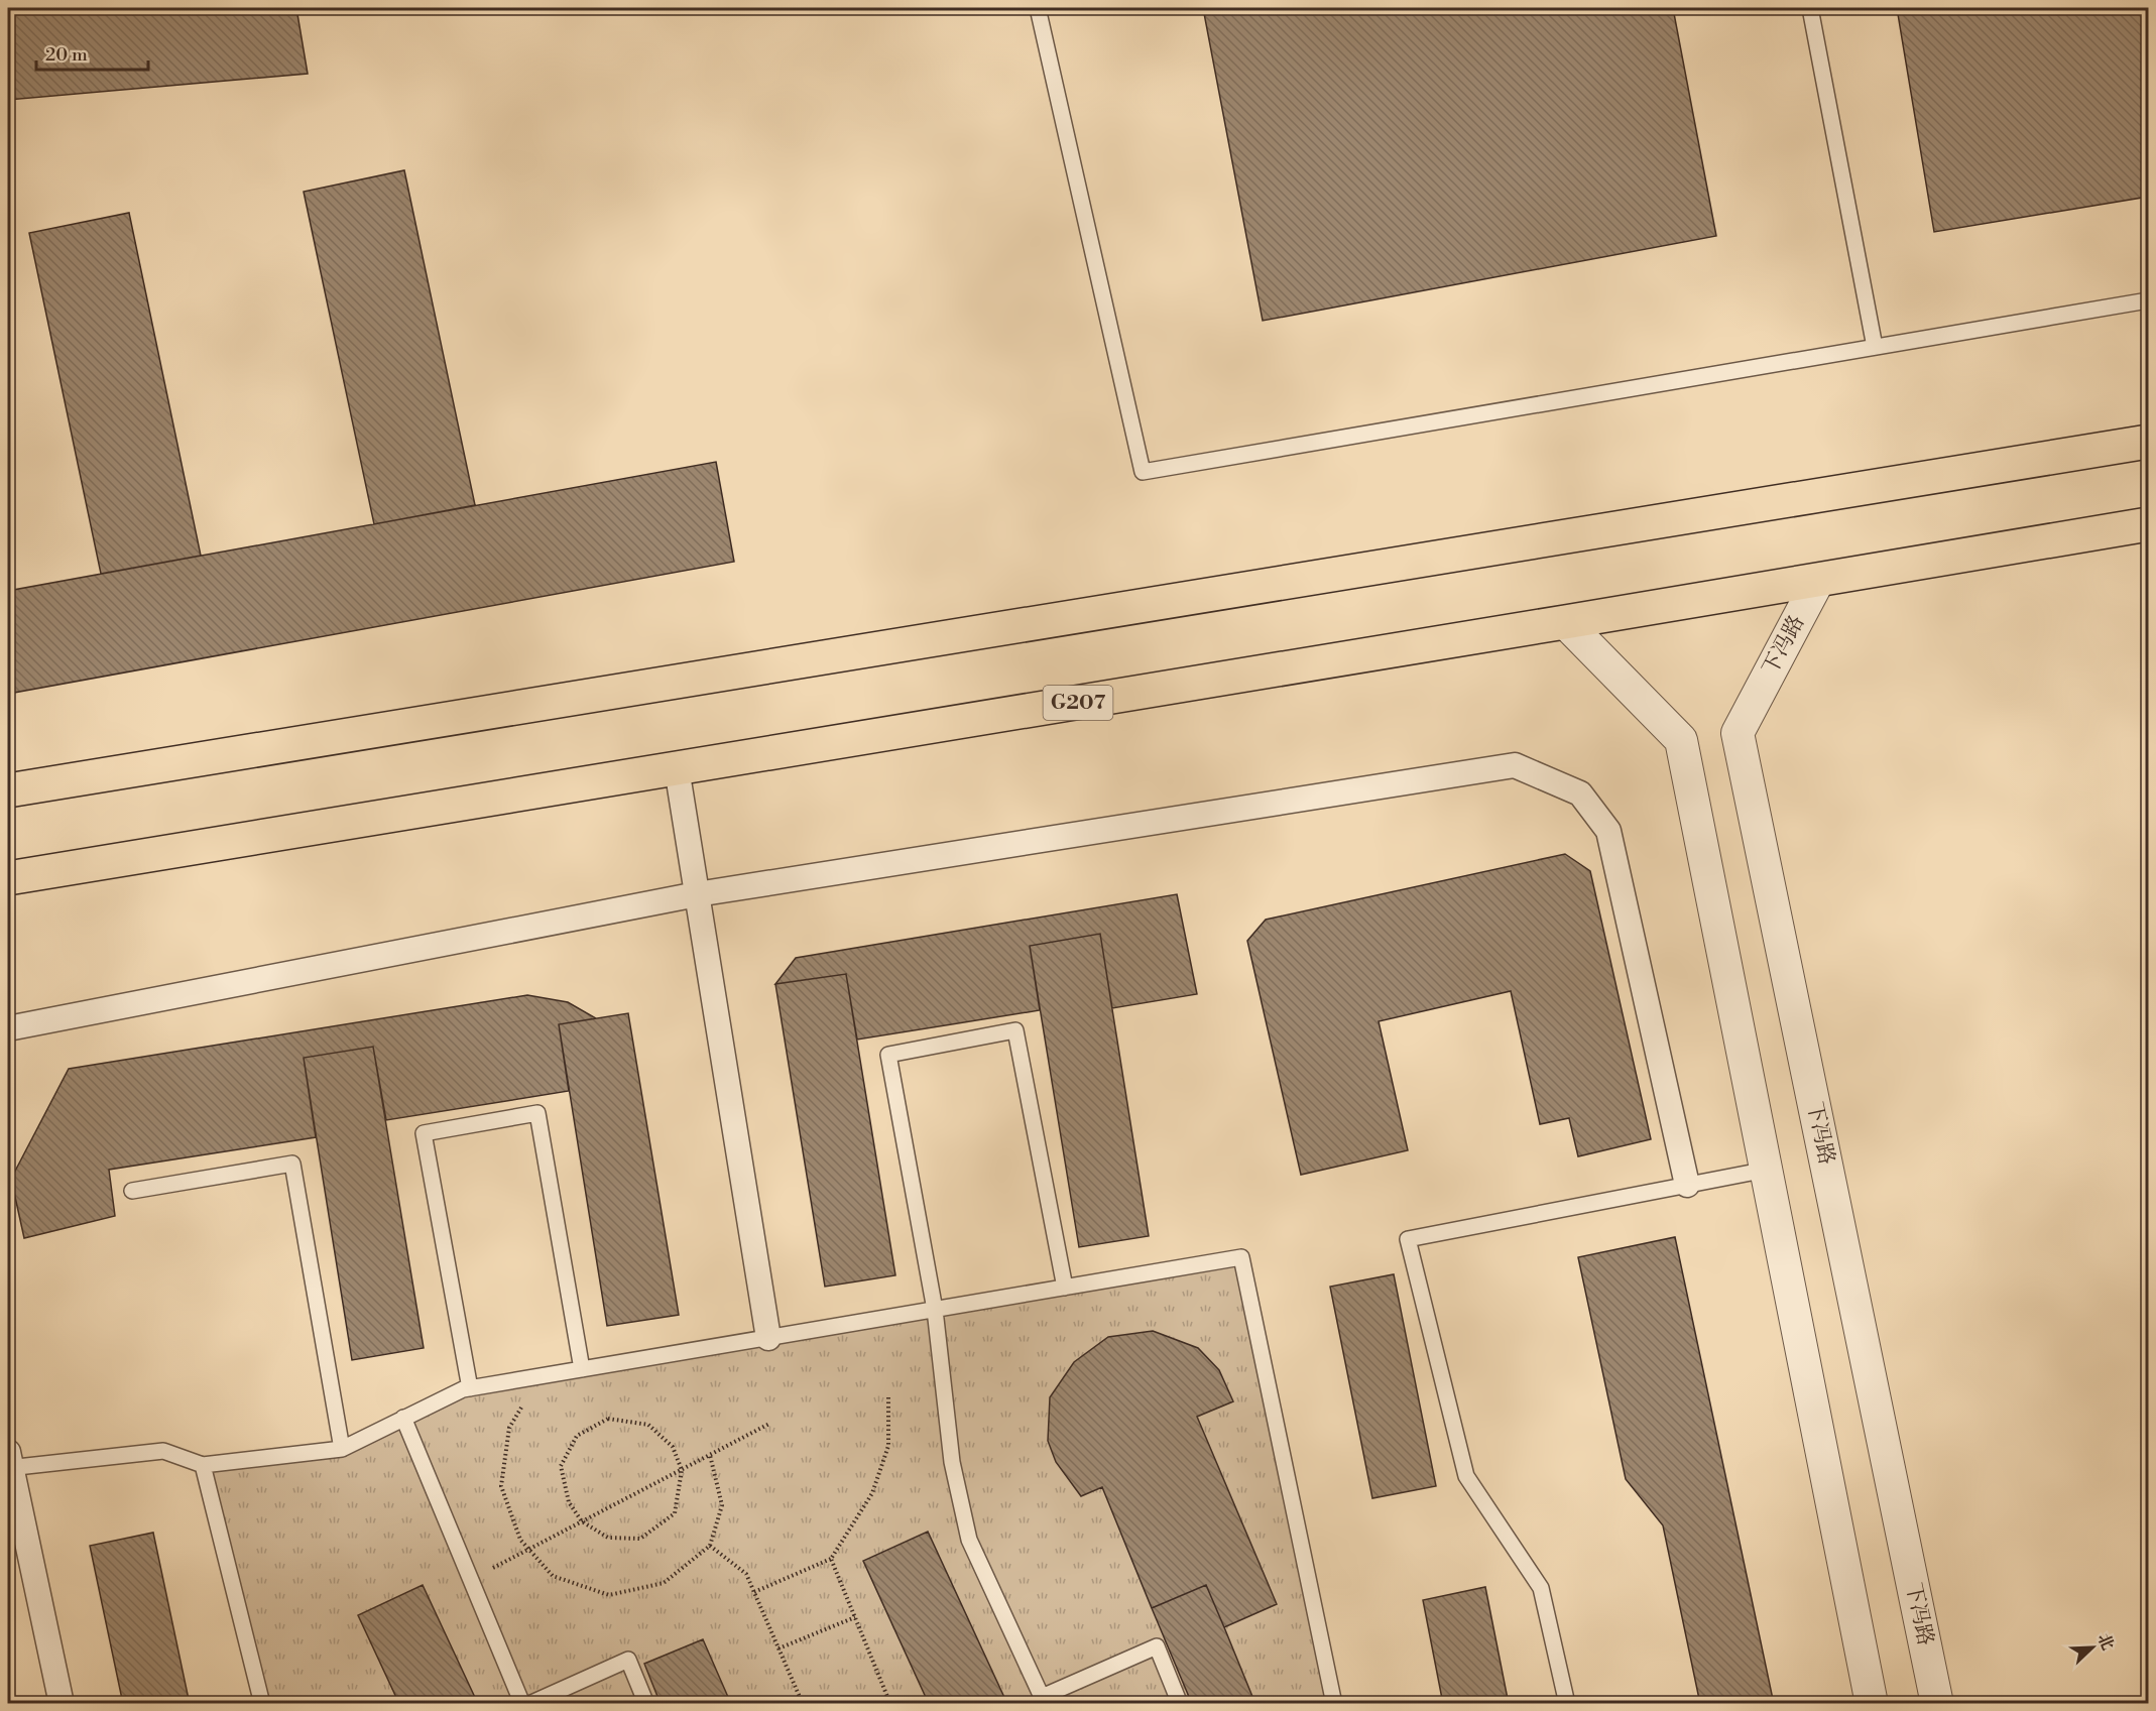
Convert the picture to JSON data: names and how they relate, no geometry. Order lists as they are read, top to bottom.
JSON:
{
  "streets": {
    "highway": ["G207"],
    "street": ["下冯路"]
  },
  "crossings": [
    ["下冯路", "G207"]
  ],
  "scale_bar": "20 m",
  "north": "top right"
}
